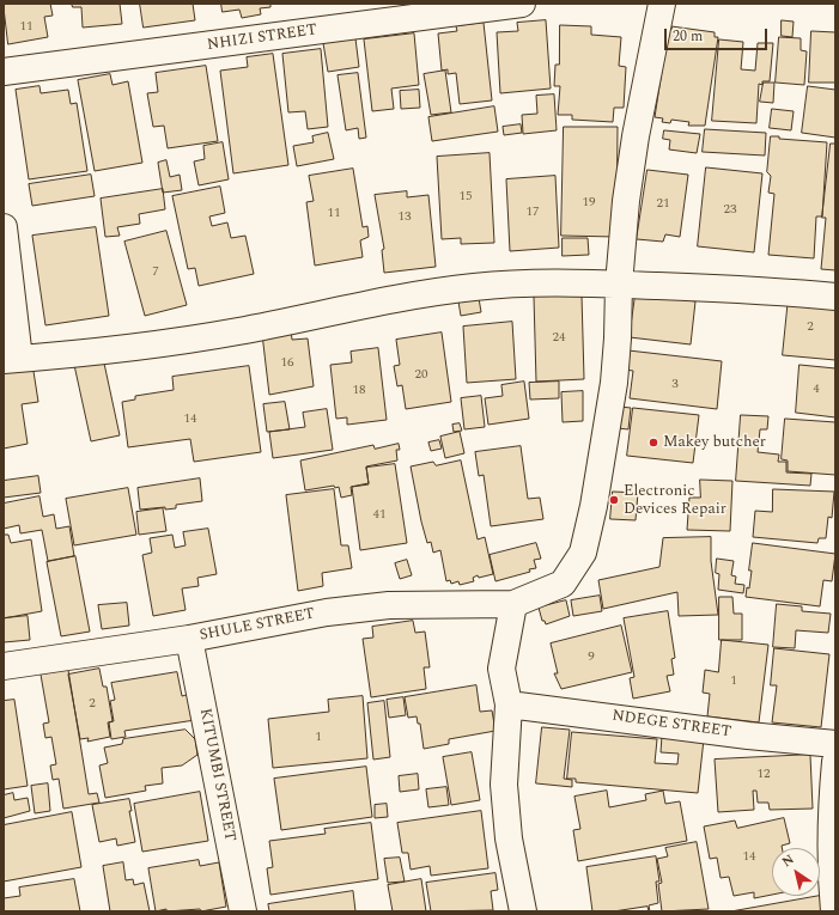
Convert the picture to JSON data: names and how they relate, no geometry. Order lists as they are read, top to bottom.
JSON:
{
  "streets": {
    "street": [
      "NHIZI STREET",
      "SHULE STREET",
      "NDEGE STREET",
      "KITUMBI STREET"
    ]
  },
  "crossings": [
    ["SHULE STREET", "KITUMBI STREET"]
  ],
  "places": ["Makey butcher", "Electronic Devices Repair"],
  "house_numbers": [
    "11",
    "15",
    "19",
    "21",
    "23",
    "17",
    "11",
    "13",
    "7",
    "2",
    "24",
    "16",
    "20",
    "3",
    "4",
    "18",
    "14",
    "41",
    "9",
    "1",
    "2",
    "1",
    "12",
    "14"
  ],
  "scale_bar": "20 m",
  "north": "top left"
}
